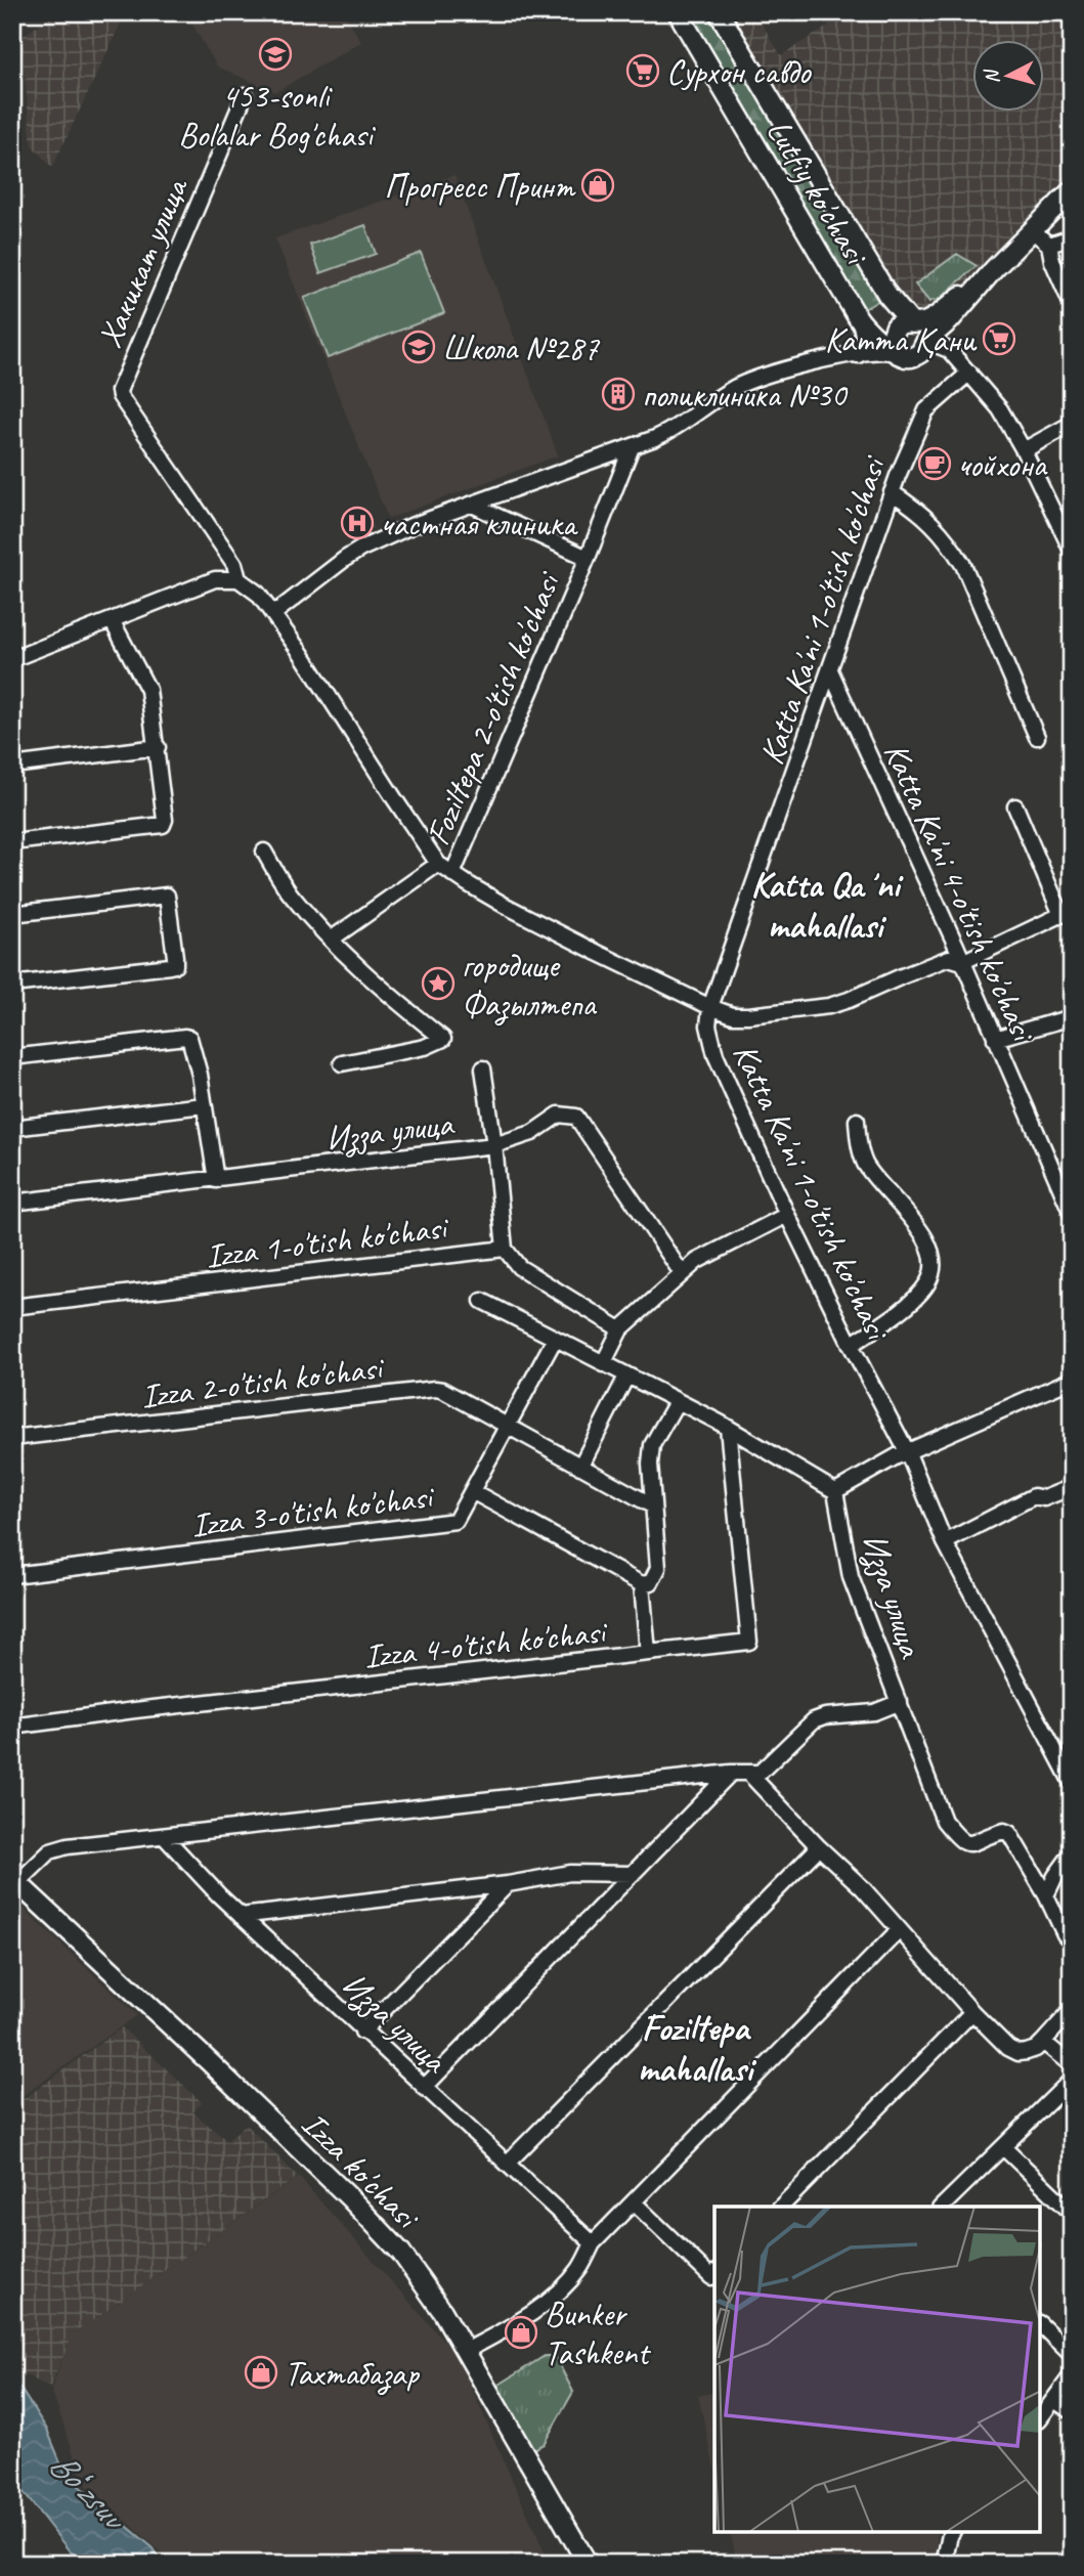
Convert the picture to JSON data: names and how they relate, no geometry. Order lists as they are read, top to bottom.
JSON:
{
  "streets": {
    "main road": ["Lutfiy ko'chasi", "Izza ko'chasi"],
    "street": [
      "Хакикат улица",
      "Katta Ka'ni 1-o'tish ko'chasi",
      "Foziltepa 2-o'tish ko'chasi",
      "Katta Ka'ni 4-o'tish ko'chasi",
      "Изза улица",
      "Izza 1-o'tish ko'chasi",
      "Izza 2-o'tish ko'chasi",
      "Izza 3-o'tish ko'chasi",
      "Izza 4-o'tish ko'chasi"
    ]
  },
  "crossings": [
    ["Katta Ka'ni 1-o'tish ko'chasi", "Katta Ka'ni 4-o'tish ko'chasi"],
    ["Izza 2-o'tish ko'chasi", "Izza 3-o'tish ko'chasi"]
  ],
  "districts": ["Katta Qaʼni mahallasi", "Foziltepa mahallasi"],
  "water": ["Boʻzsuv"],
  "places": {
    "school or university": ["453-sonli Bolalar Bog'chasi", "Школа №287"],
    "supermarket": ["Сурхон савдо", "Катта Қани"],
    "shop": ["Прогресс Принт", "Bunker Tashkent", "Тахтабазар"],
    "building": ["поликлиника №30"],
    "cafe": ["чойхона"],
    "hospital": ["частная клиника"],
    "place": ["городище Фазылтепа"]
  },
  "north": "left"
}
